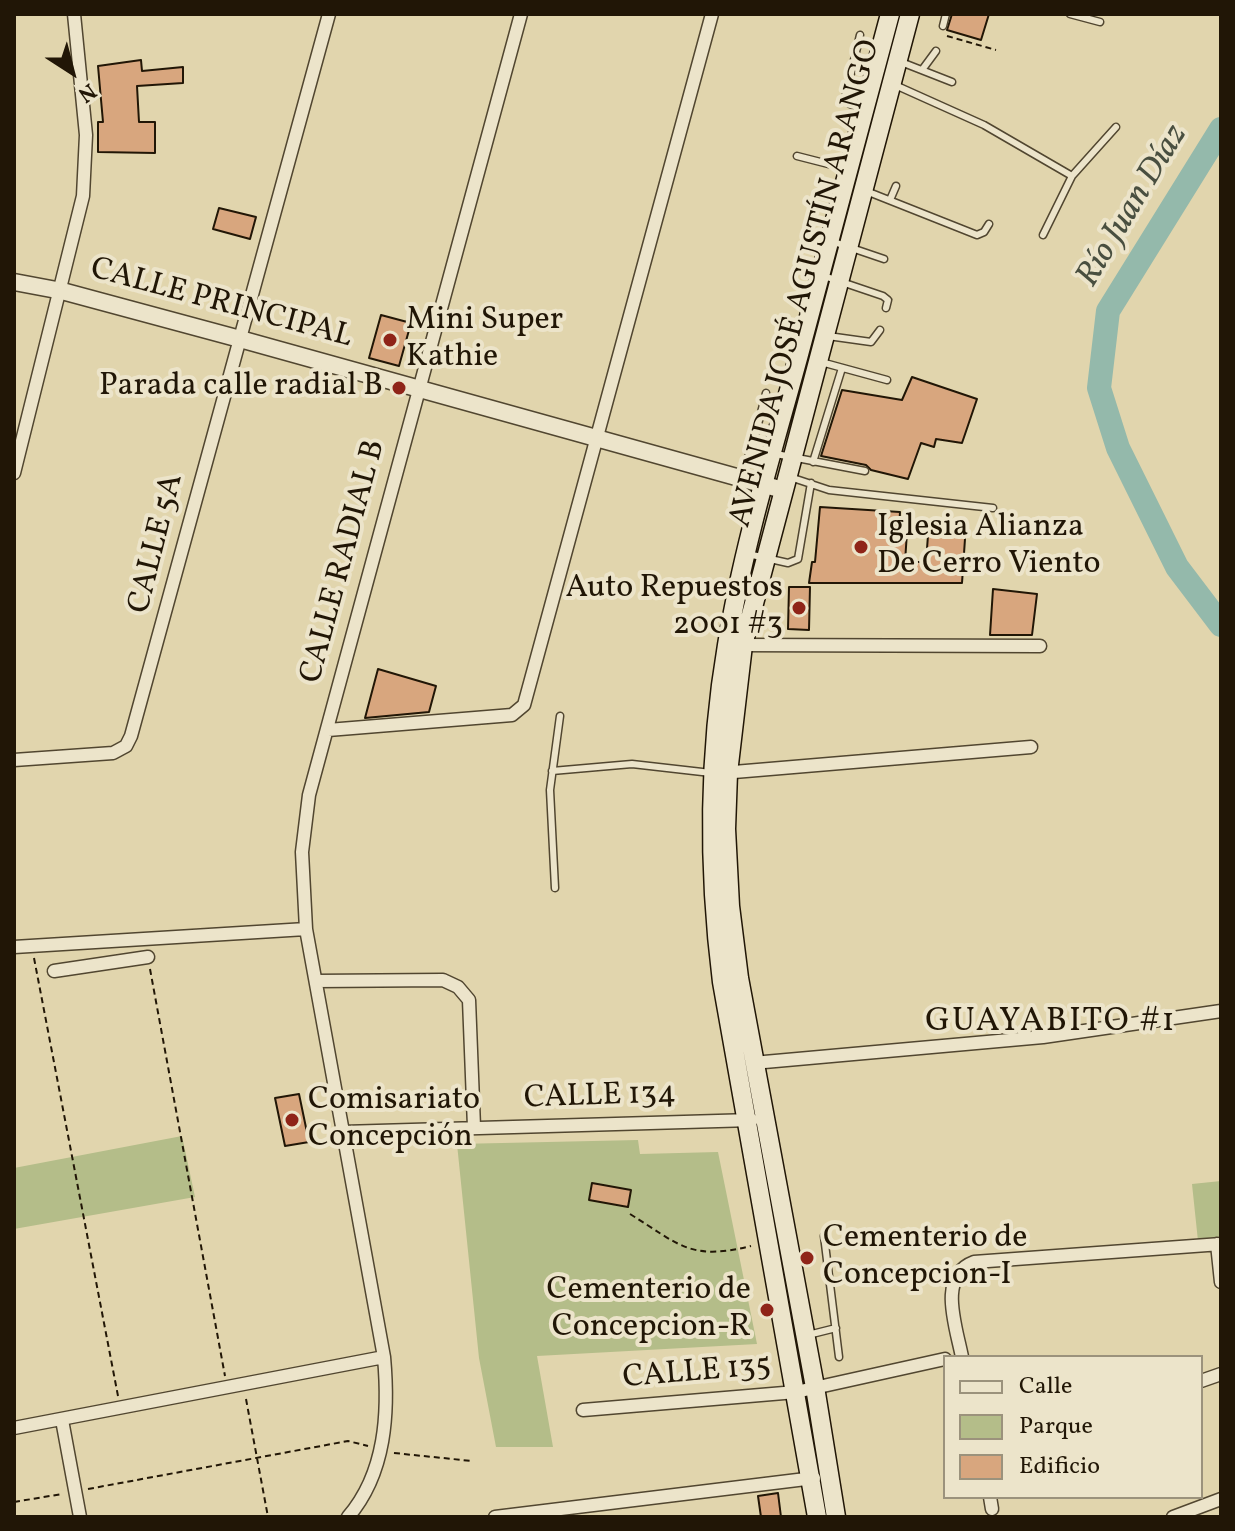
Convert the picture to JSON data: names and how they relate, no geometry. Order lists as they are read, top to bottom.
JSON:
{
  "streets": {
    "main road": ["AVENIDA JOSÉ AGUSTÍN ARANGO"],
    "street": [
      "CALLE PRINCIPAL",
      "CALLE 5A",
      "CALLE RADIAL B",
      "CALLE 134",
      "CALLE 135"
    ]
  },
  "crossings": [
    ["AVENIDA JOSÉ AGUSTÍN ARANGO", "CALLE PRINCIPAL"],
    ["AVENIDA JOSÉ AGUSTÍN ARANGO", "CALLE 134"],
    ["AVENIDA JOSÉ AGUSTÍN ARANGO", "CALLE 135"],
    ["CALLE PRINCIPAL", "CALLE 5A"],
    ["CALLE PRINCIPAL", "CALLE RADIAL B"],
    ["CALLE RADIAL B", "CALLE 134"]
  ],
  "districts": ["GUAYABITO #1"],
  "water": ["Río Juan Díaz"],
  "places": [
    "Mini Super Kathie",
    "Parada calle radial B",
    "Iglesia Alianza De Cerro Viento",
    "Auto Repuestos 2001 #3",
    "Comisariato Concepción",
    "Cementerio de Concepcion-I",
    "Cementerio de Concepcion-R"
  ],
  "legend": ["Calle", "Parque", "Edificio"],
  "north": "bottom right"
}
